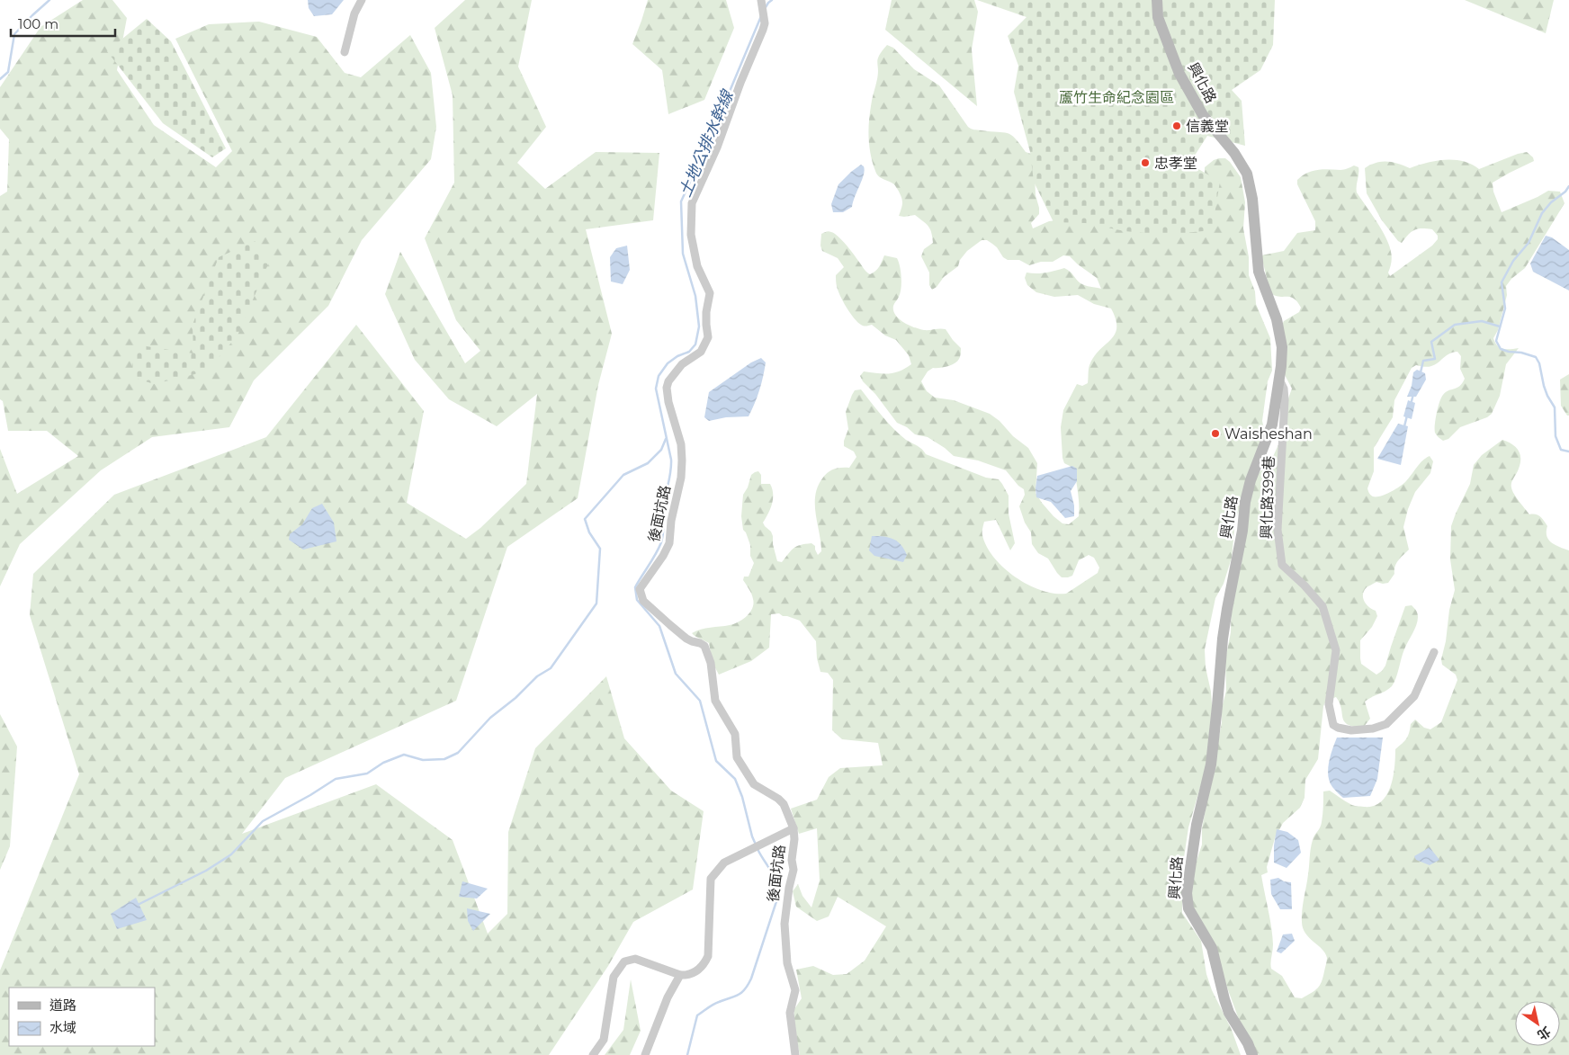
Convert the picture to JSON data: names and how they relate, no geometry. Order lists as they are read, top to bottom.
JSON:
{
  "streets": {
    "street": ["興化路", "興化路399巷", "後面坑路"]
  },
  "crossings": [
    ["興化路", "興化路399巷"]
  ],
  "water": ["土地公排水幹線"],
  "parks": ["蘆竹生命紀念園區"],
  "places": ["信義堂", "忠孝堂", "Waisheshan"],
  "legend": ["道路", "水域"],
  "scale_bar": "100 m",
  "north": "bottom right"
}
